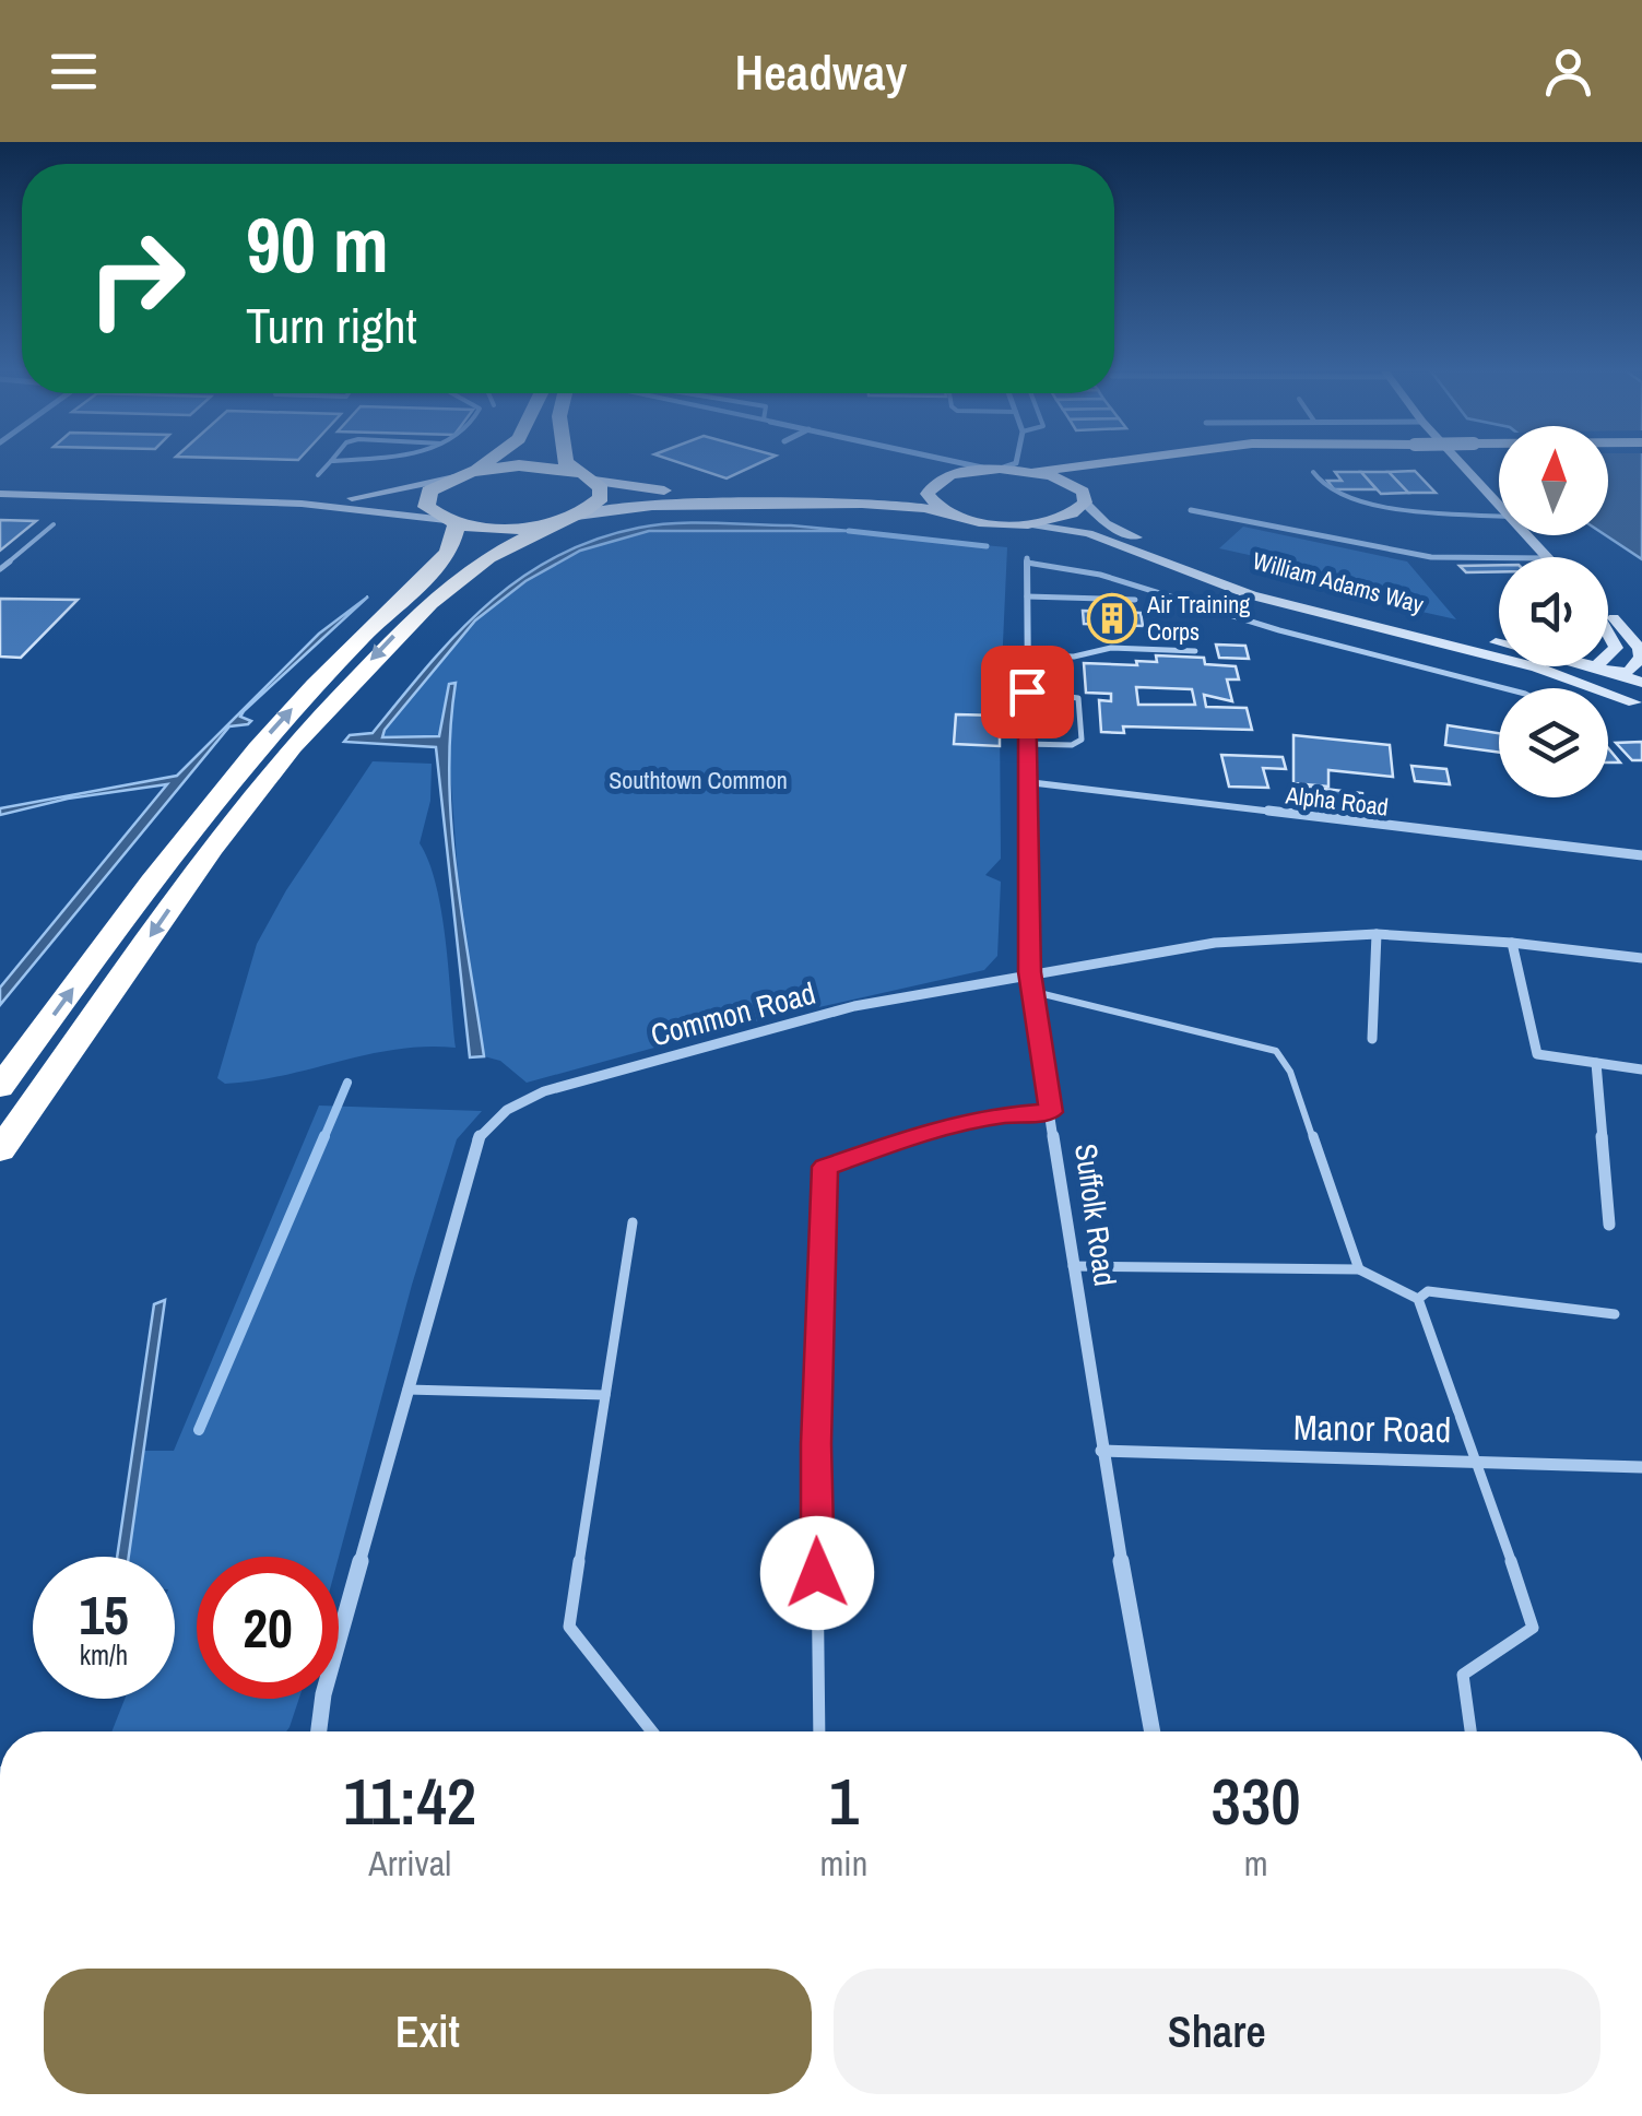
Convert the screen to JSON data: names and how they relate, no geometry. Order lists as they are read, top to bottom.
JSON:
{
  "streets": {
    "street": [
      "William Adams Way",
      "Alpha Road",
      "Common Road",
      "Suffolk Road",
      "Manor Road"
    ]
  },
  "crossings": [
    ["Alpha Road", "Suffolk Road"],
    ["Common Road", "Suffolk Road"],
    ["Suffolk Road", "Manor Road"]
  ],
  "parks": ["Southtown Common"],
  "places": {
    "building": ["Air Training Corps"]
  },
  "north": "top",
  "page": {
    "header": "Headway",
    "turn": ["90 m", "Turn right"],
    "speed": "15 km/h",
    "limit": "20",
    "eta": [
      "11:42",
      "Arrival",
      "1",
      "min",
      "330",
      "m"
    ],
    "buttons": ["Exit", "Share"]
  }
}
